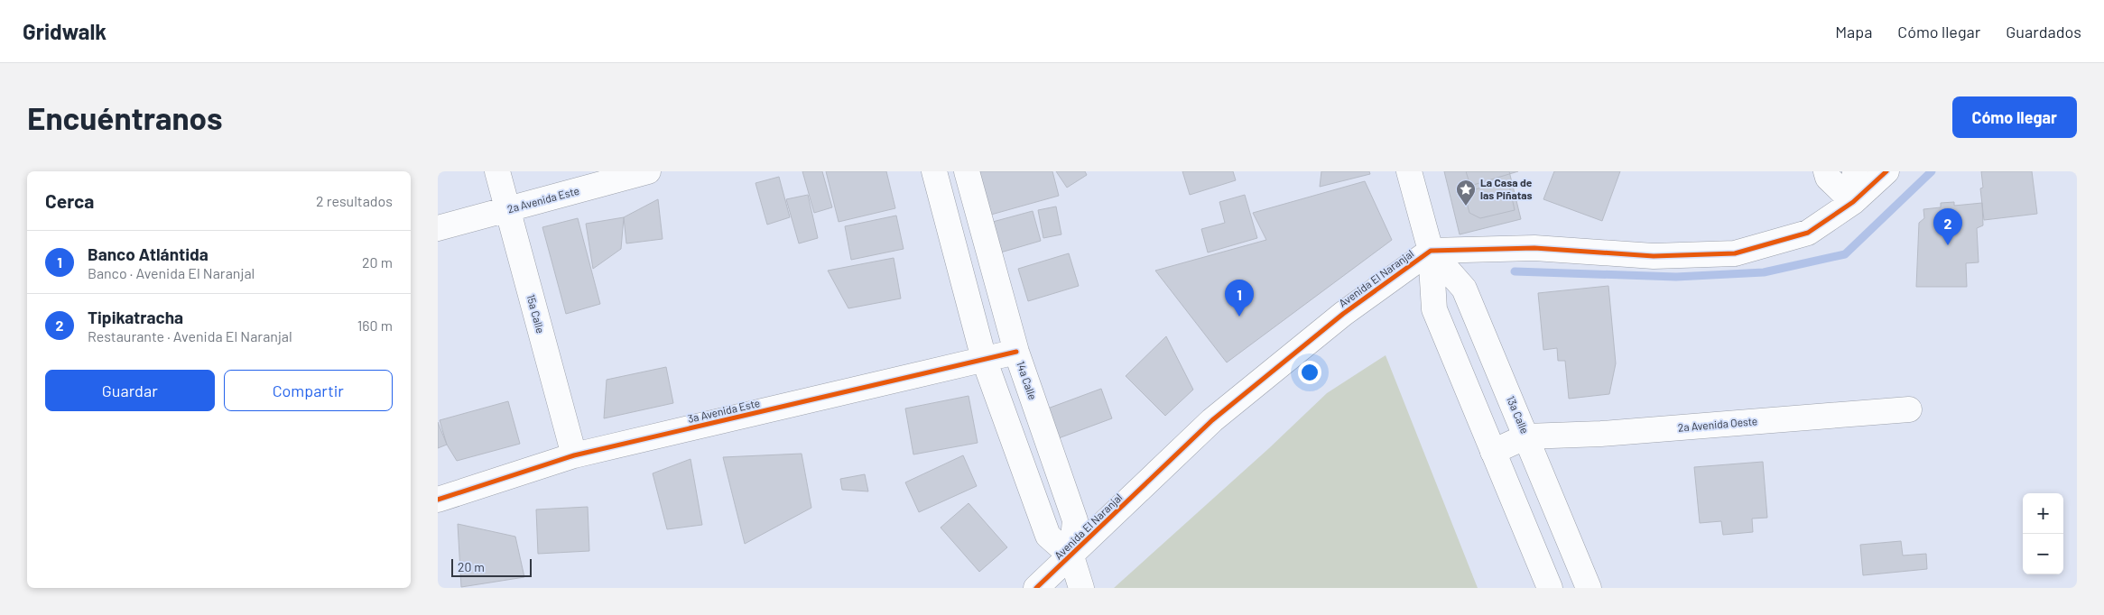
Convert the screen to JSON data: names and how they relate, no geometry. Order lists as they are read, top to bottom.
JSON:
{
  "streets": {
    "street": [
      "2a Avenida Este",
      "Avenida El Naranjal",
      "15a Calle",
      "14a Calle",
      "3a Avenida Este",
      "13a Calle",
      "2a Avenida Oeste"
    ]
  },
  "crossings": [
    ["2a Avenida Este", "15a Calle"],
    ["Avenida El Naranjal", "14a Calle"],
    ["Avenida El Naranjal", "13a Calle"],
    ["15a Calle", "3a Avenida Este"],
    ["14a Calle", "3a Avenida Este"],
    ["13a Calle", "2a Avenida Oeste"]
  ],
  "places": {
    "place": ["La Casa de las Piñatas"]
  },
  "scale_bar": "20 m",
  "page": {
    "header": "Gridwalk",
    "nav": ["Mapa", "Cómo llegar", "Guardados"],
    "buttons": [
      "Cómo llegar",
      ["Guardar", "Compartir"]
    ],
    "title": "Encuéntranos",
    "heading": ["Cerca", "2 resultados"],
    "pins": ["2", "1"],
    "list": [
      {
        "mark": "1",
        "name": "Banco Atlántida",
        "note": "Banco · Avenida El Naranjal",
        "value": "20 m"
      },
      {
        "mark": "2",
        "name": "Tipikatracha",
        "note": "Restaurante · Avenida El Naranjal",
        "value": "160 m"
      }
    ],
    "map_buttons": ["+", "−"],
    "scale": "20 m"
  }
}
